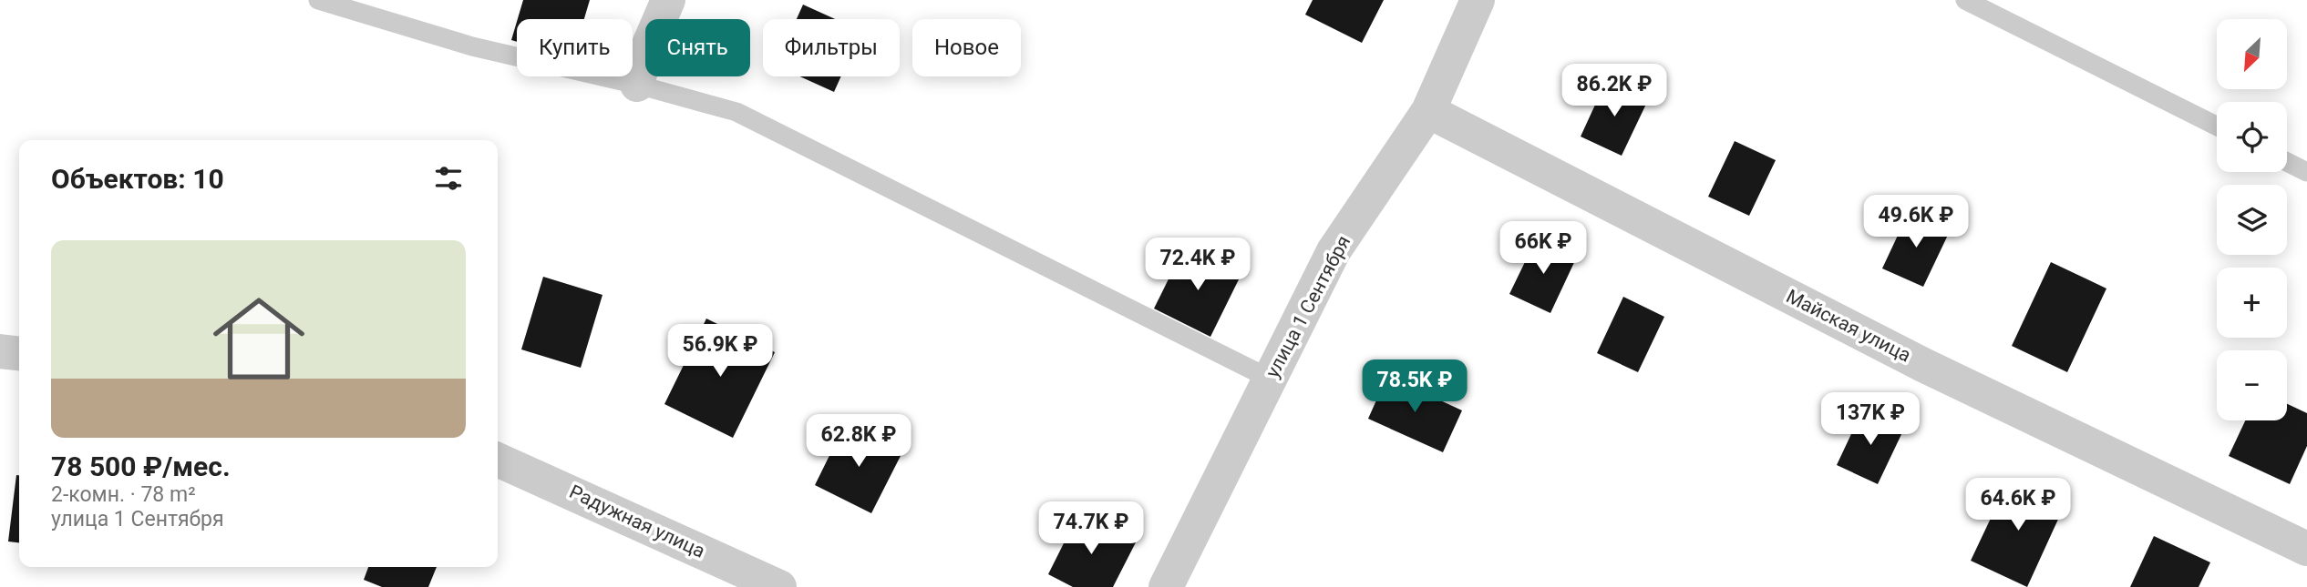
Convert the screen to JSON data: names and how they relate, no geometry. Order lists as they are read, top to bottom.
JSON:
{
  "streets": {
    "street": ["улица 1 Сентября", "Майская улица", "Радужная улица"]
  },
  "crossings": [
    ["улица 1 Сентября", "Майская улица"]
  ],
  "north": "bottom left",
  "page": {
    "map_buttons": ["+", "−"],
    "chip": [
      "Купить",
      "Снять",
      "Фильтры",
      "Новое"
    ],
    "price": [
      "86.2K ₽",
      "49.6K ₽",
      "66K ₽",
      "72.4K ₽",
      "56.9K ₽",
      "78.5K ₽",
      "137K ₽",
      "62.8K ₽",
      "64.6K ₽",
      "74.7K ₽"
    ],
    "heading": "Объектов: 10",
    "list": [
      {
        "name": "78 500 ₽/мес.",
        "note": "2-комн. · 78 m² · улица 1 Сентября"
      }
    ]
  }
}
